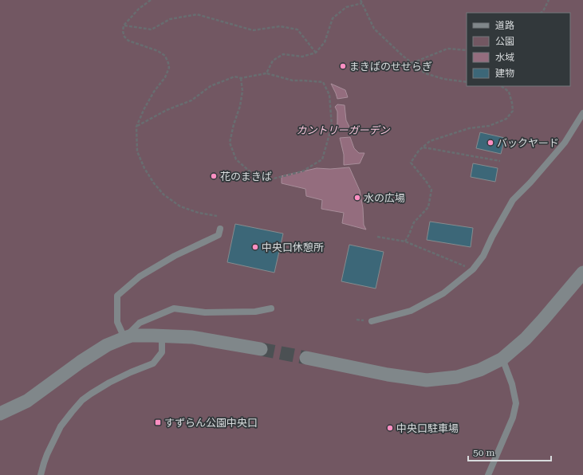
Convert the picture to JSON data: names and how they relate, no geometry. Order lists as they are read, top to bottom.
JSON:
{
  "parks": ["カントリーガーデン"],
  "places": {
    "other": [
      "まきばのせせらぎ",
      "バックヤード",
      "花のまきば",
      "水の広場",
      "中央口休憩所",
      "中央口駐車場"
    ],
    "transit": ["すずらん公園中央口"]
  },
  "legend": [
    "道路",
    "公園",
    "水域",
    "建物"
  ],
  "scale_bar": "50 m"
}
